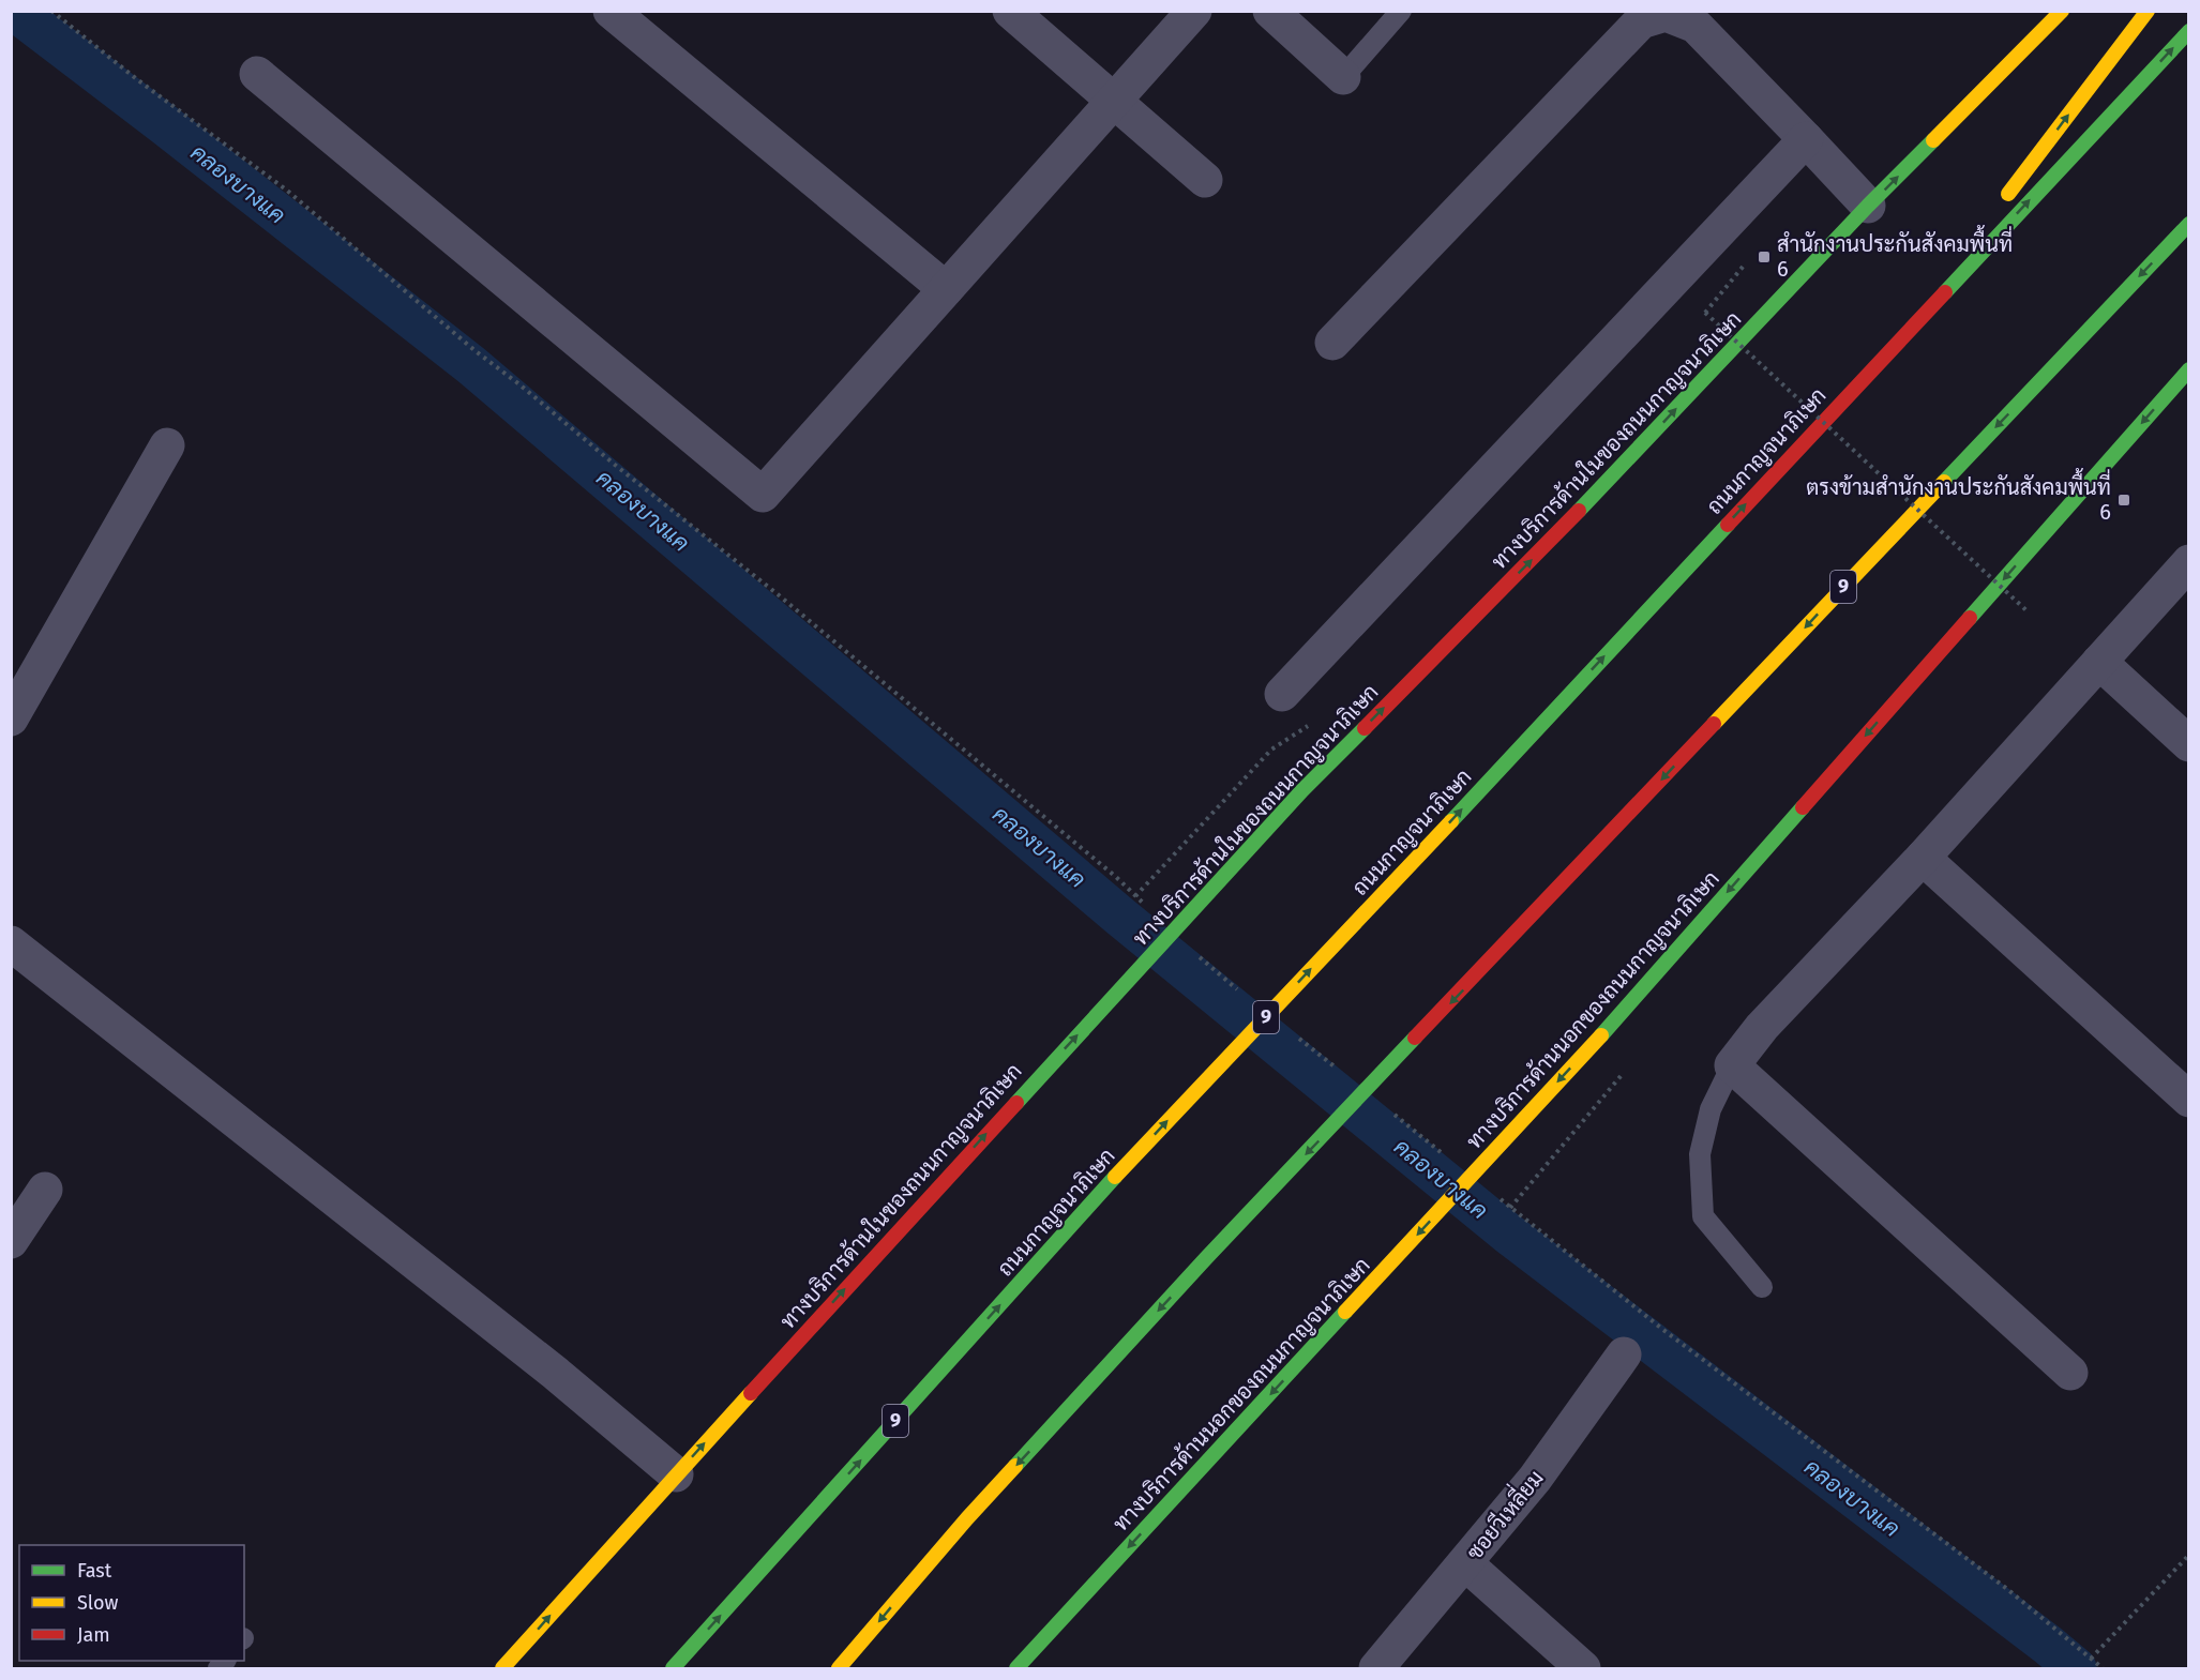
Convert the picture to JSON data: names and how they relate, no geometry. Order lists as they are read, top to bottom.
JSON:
{
  "streets": {
    "main road": [
      "ทางบริการด้านในของถนนกาญจนาภิเษก",
      "ถนนกาญจนาภิเษก",
      "9",
      "ทางบริการด้านนอกของถนนกาญจนาภิเษก"
    ],
    "street": ["ซอยวีเหลี่ยม"]
  },
  "one_way": ["ทางบริการด้านในของถนนกาญจนาภิเษก"],
  "water": ["คลองบางแค"],
  "places": {
    "transit": ["สำนักงานประกันสังคมพื้นที่ 6", "ตรงข้ามสำนักงานประกันสังคมพื้นที่ 6"]
  },
  "legend": ["Fast", "Slow", "Jam"]
}
